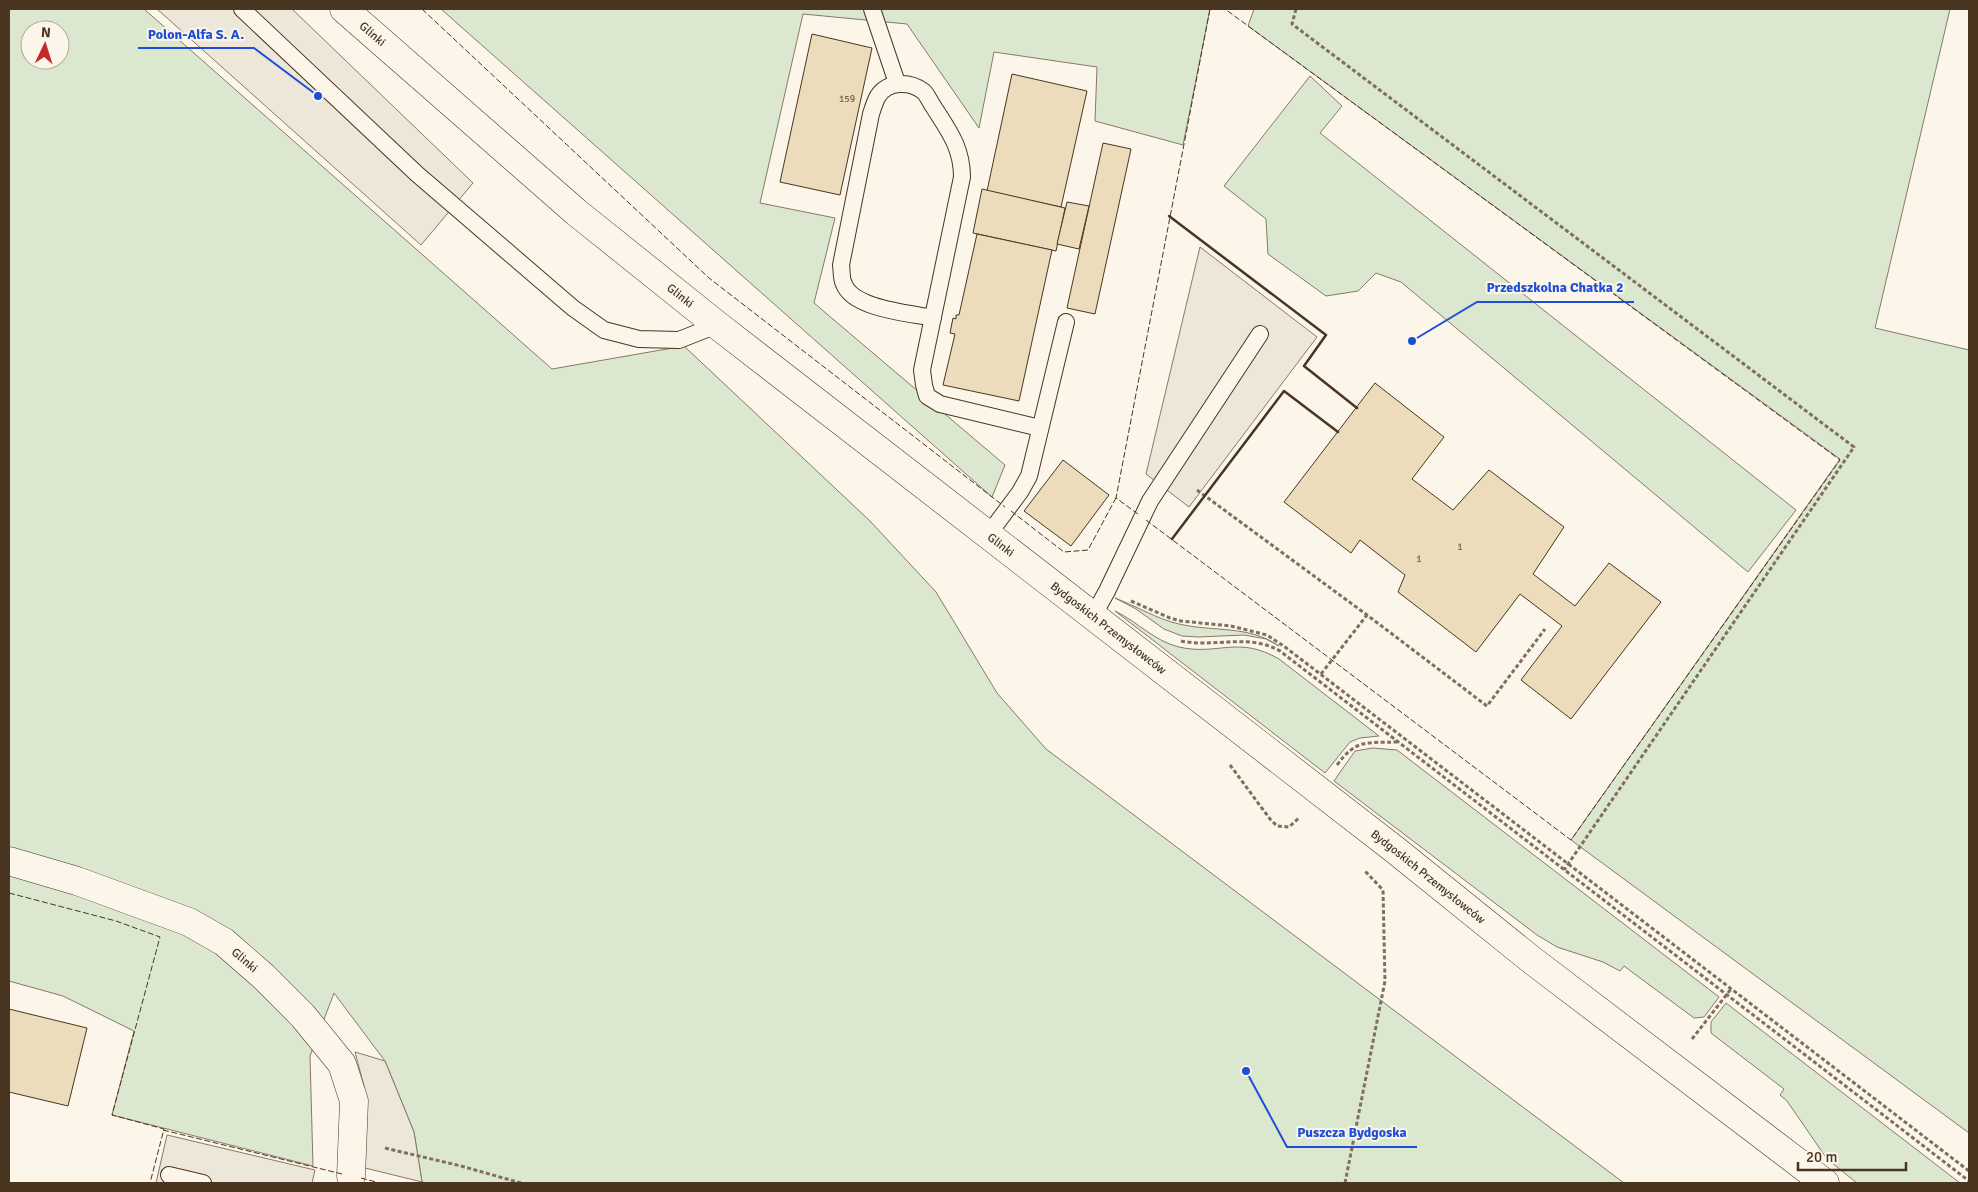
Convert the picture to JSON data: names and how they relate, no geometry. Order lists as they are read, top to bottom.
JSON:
{
  "streets": {
    "street": ["Glinki", "Bydgoskich Przemysłowców"]
  },
  "crossings": [
    ["Glinki", "Bydgoskich Przemysłowców"]
  ],
  "places": ["Polon-Alfa S. A.", "Przedszkolna Chatka 2", "Puszcza Bydgoska"],
  "house_numbers": ["159", "1", "1"],
  "scale_bar": "20 m",
  "north": "top"
}
